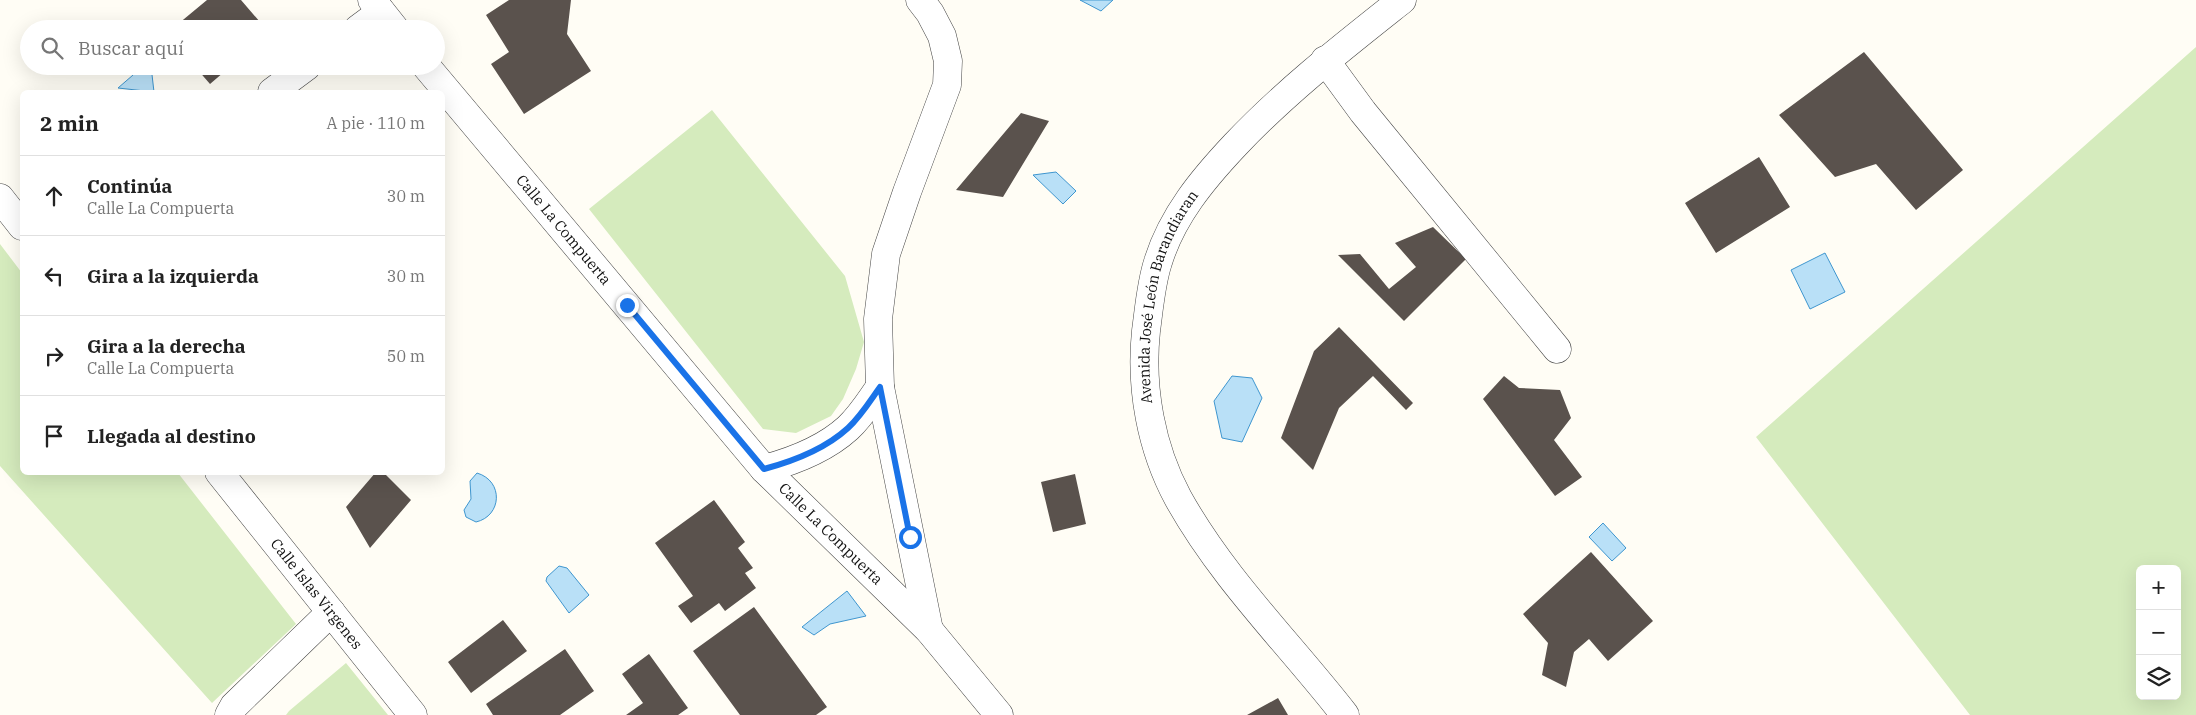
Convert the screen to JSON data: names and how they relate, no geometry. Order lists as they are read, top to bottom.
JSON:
{
  "streets": {
    "street": ["Calle La Compuerta", "Avenida José León Barandiaran", "Calle Islas Virgenes"]
  },
  "page": {
    "search": "Buscar aquí",
    "heading": ["2 min", "A pie · 110 m"],
    "list": [
      ["Continúa", "Calle La Compuerta", "30 m"],
      ["Gira a la izquierda", "30 m"],
      ["Gira a la derecha", "Calle La Compuerta", "50 m"],
      "Llegada al destino"
    ],
    "map_buttons": ["+", "−"]
  }
}
